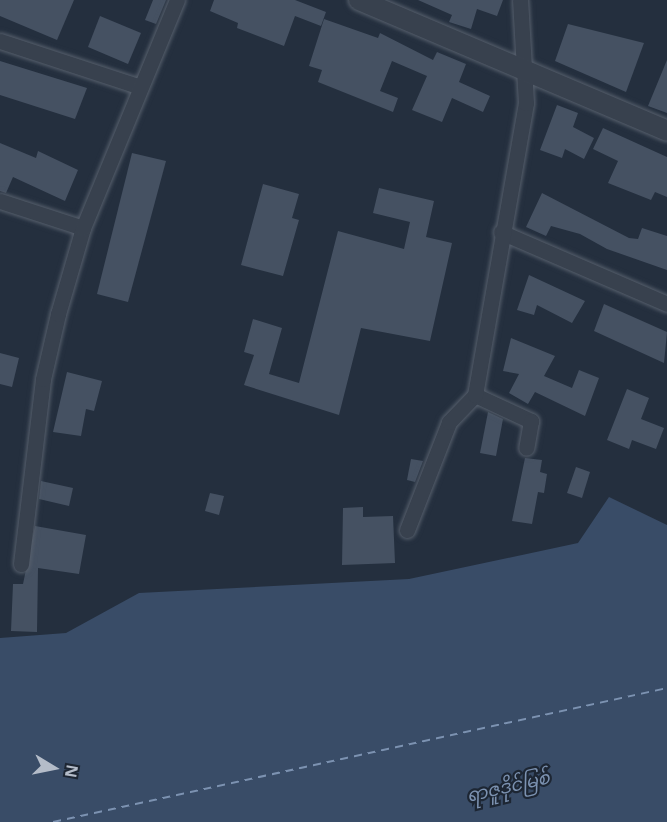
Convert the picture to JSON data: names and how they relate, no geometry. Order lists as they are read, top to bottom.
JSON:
{
  "water": ["ရာဇူဒိုင်မြစ်"],
  "north": "right"
}
